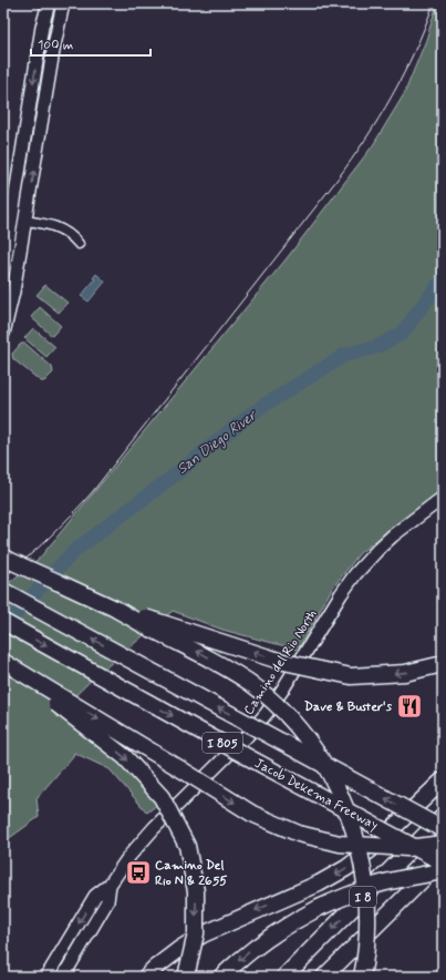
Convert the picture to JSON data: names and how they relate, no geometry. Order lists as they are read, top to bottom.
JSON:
{
  "streets": {
    "highway": ["I 805", "Jacob Dekema Freeway", "I 8"],
    "main road": ["Camino del Rio North"]
  },
  "water": ["San Diego River"],
  "places": {
    "restaurant": ["Dave & Buster's"],
    "bus stop": ["Camino Del Rio N & 2655"]
  },
  "scale_bar": "100 m"
}
